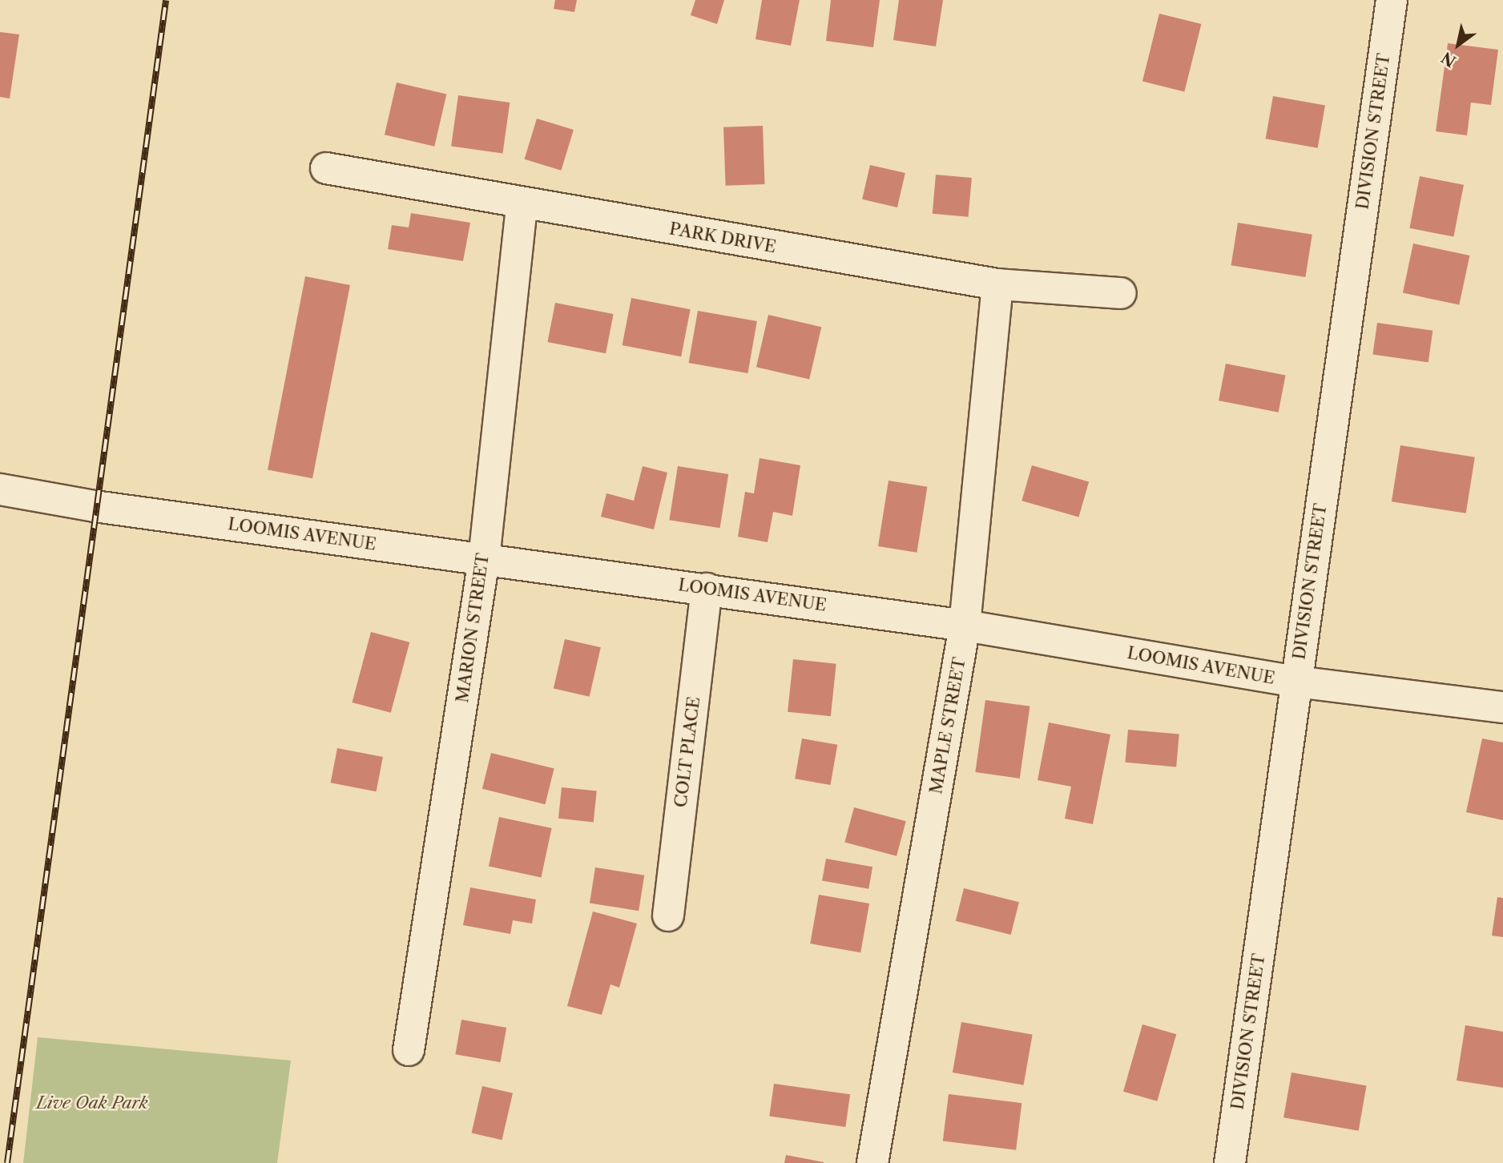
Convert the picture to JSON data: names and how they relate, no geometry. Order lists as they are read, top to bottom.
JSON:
{
  "streets": {
    "street": [
      "DIVISION STREET",
      "PARK DRIVE",
      "LOOMIS AVENUE",
      "MARION STREET",
      "MAPLE STREET",
      "COLT PLACE"
    ]
  },
  "crossings": [
    ["DIVISION STREET", "LOOMIS AVENUE"],
    ["PARK DRIVE", "MARION STREET"],
    ["PARK DRIVE", "MAPLE STREET"],
    ["LOOMIS AVENUE", "MARION STREET"],
    ["LOOMIS AVENUE", "MAPLE STREET"],
    ["LOOMIS AVENUE", "COLT PLACE"]
  ],
  "parks": ["Live Oak Park"],
  "north": "bottom left"
}
